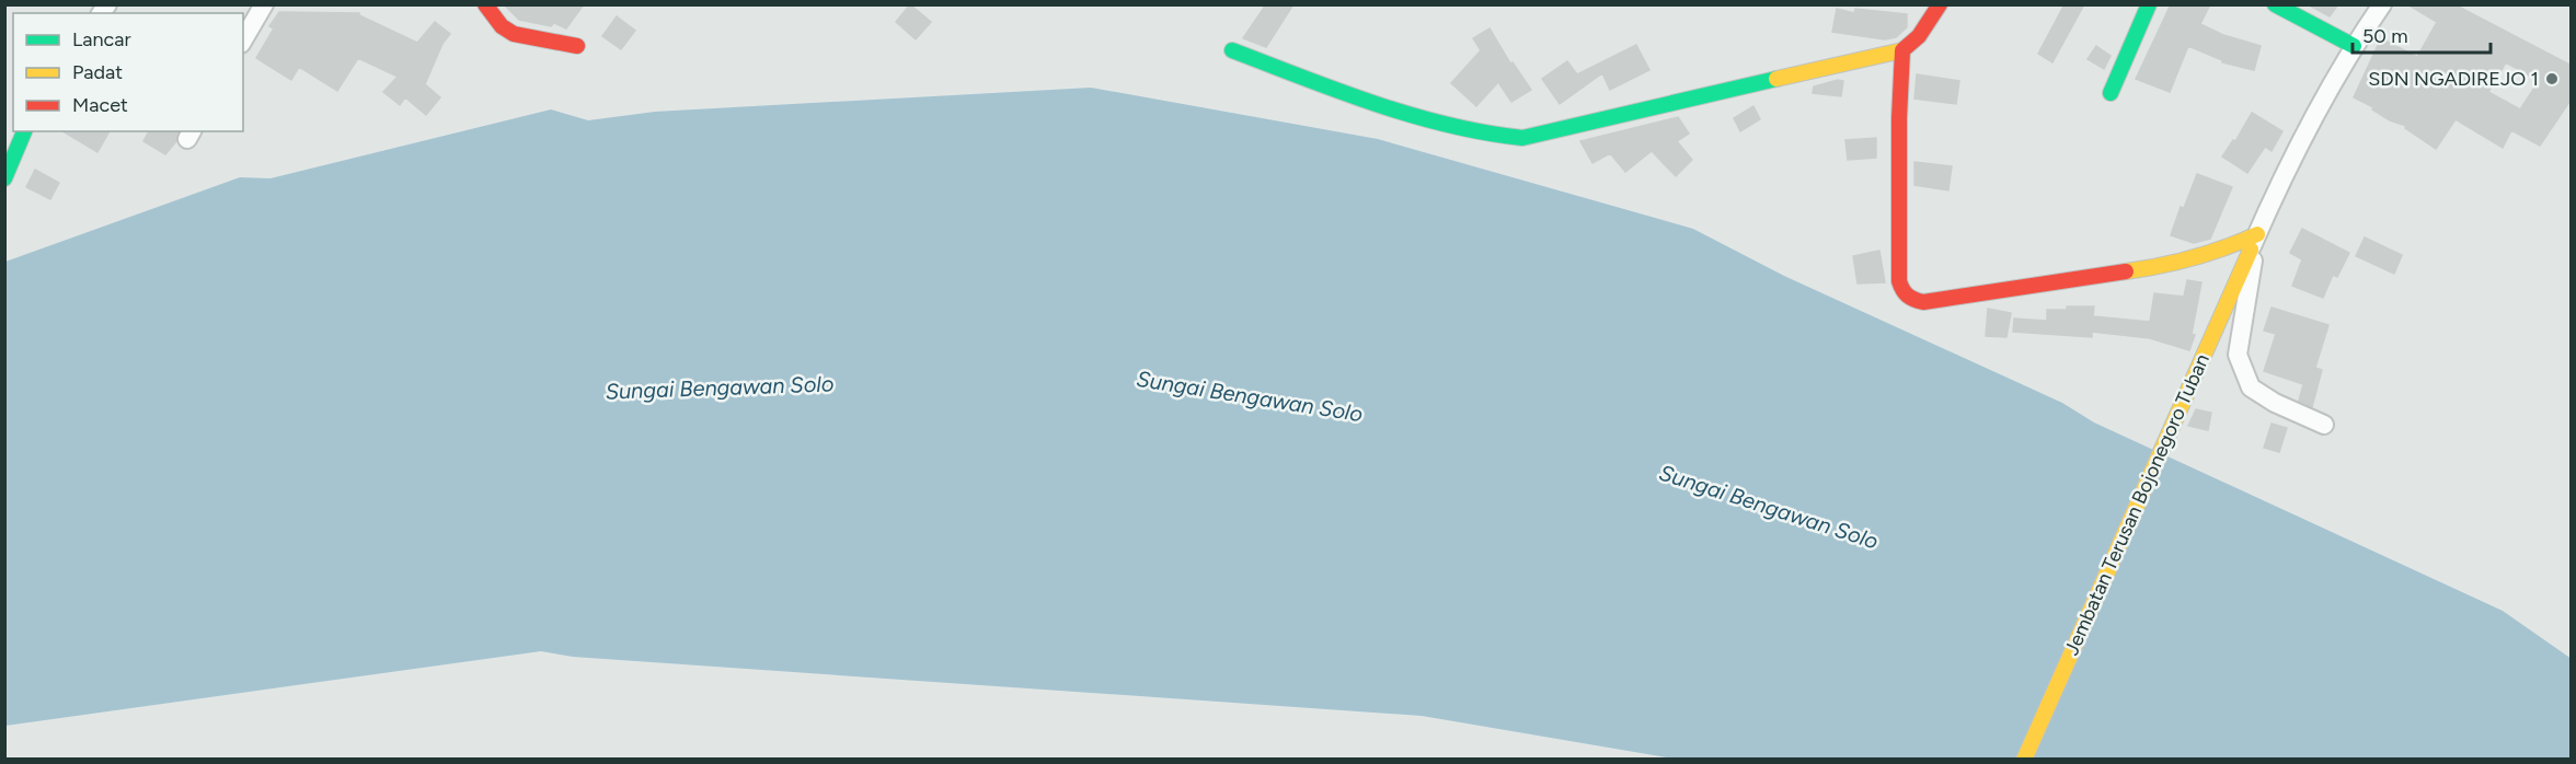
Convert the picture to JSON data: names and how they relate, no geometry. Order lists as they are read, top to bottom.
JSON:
{
  "streets": {
    "street": ["Jembatan Terusan Bojonegoro Tuban"]
  },
  "water": ["Sungai Bengawan Solo"],
  "places": ["SDN NGADIREJO 1"],
  "legend": ["Lancar", "Padat", "Macet"],
  "scale_bar": "50 m"
}
